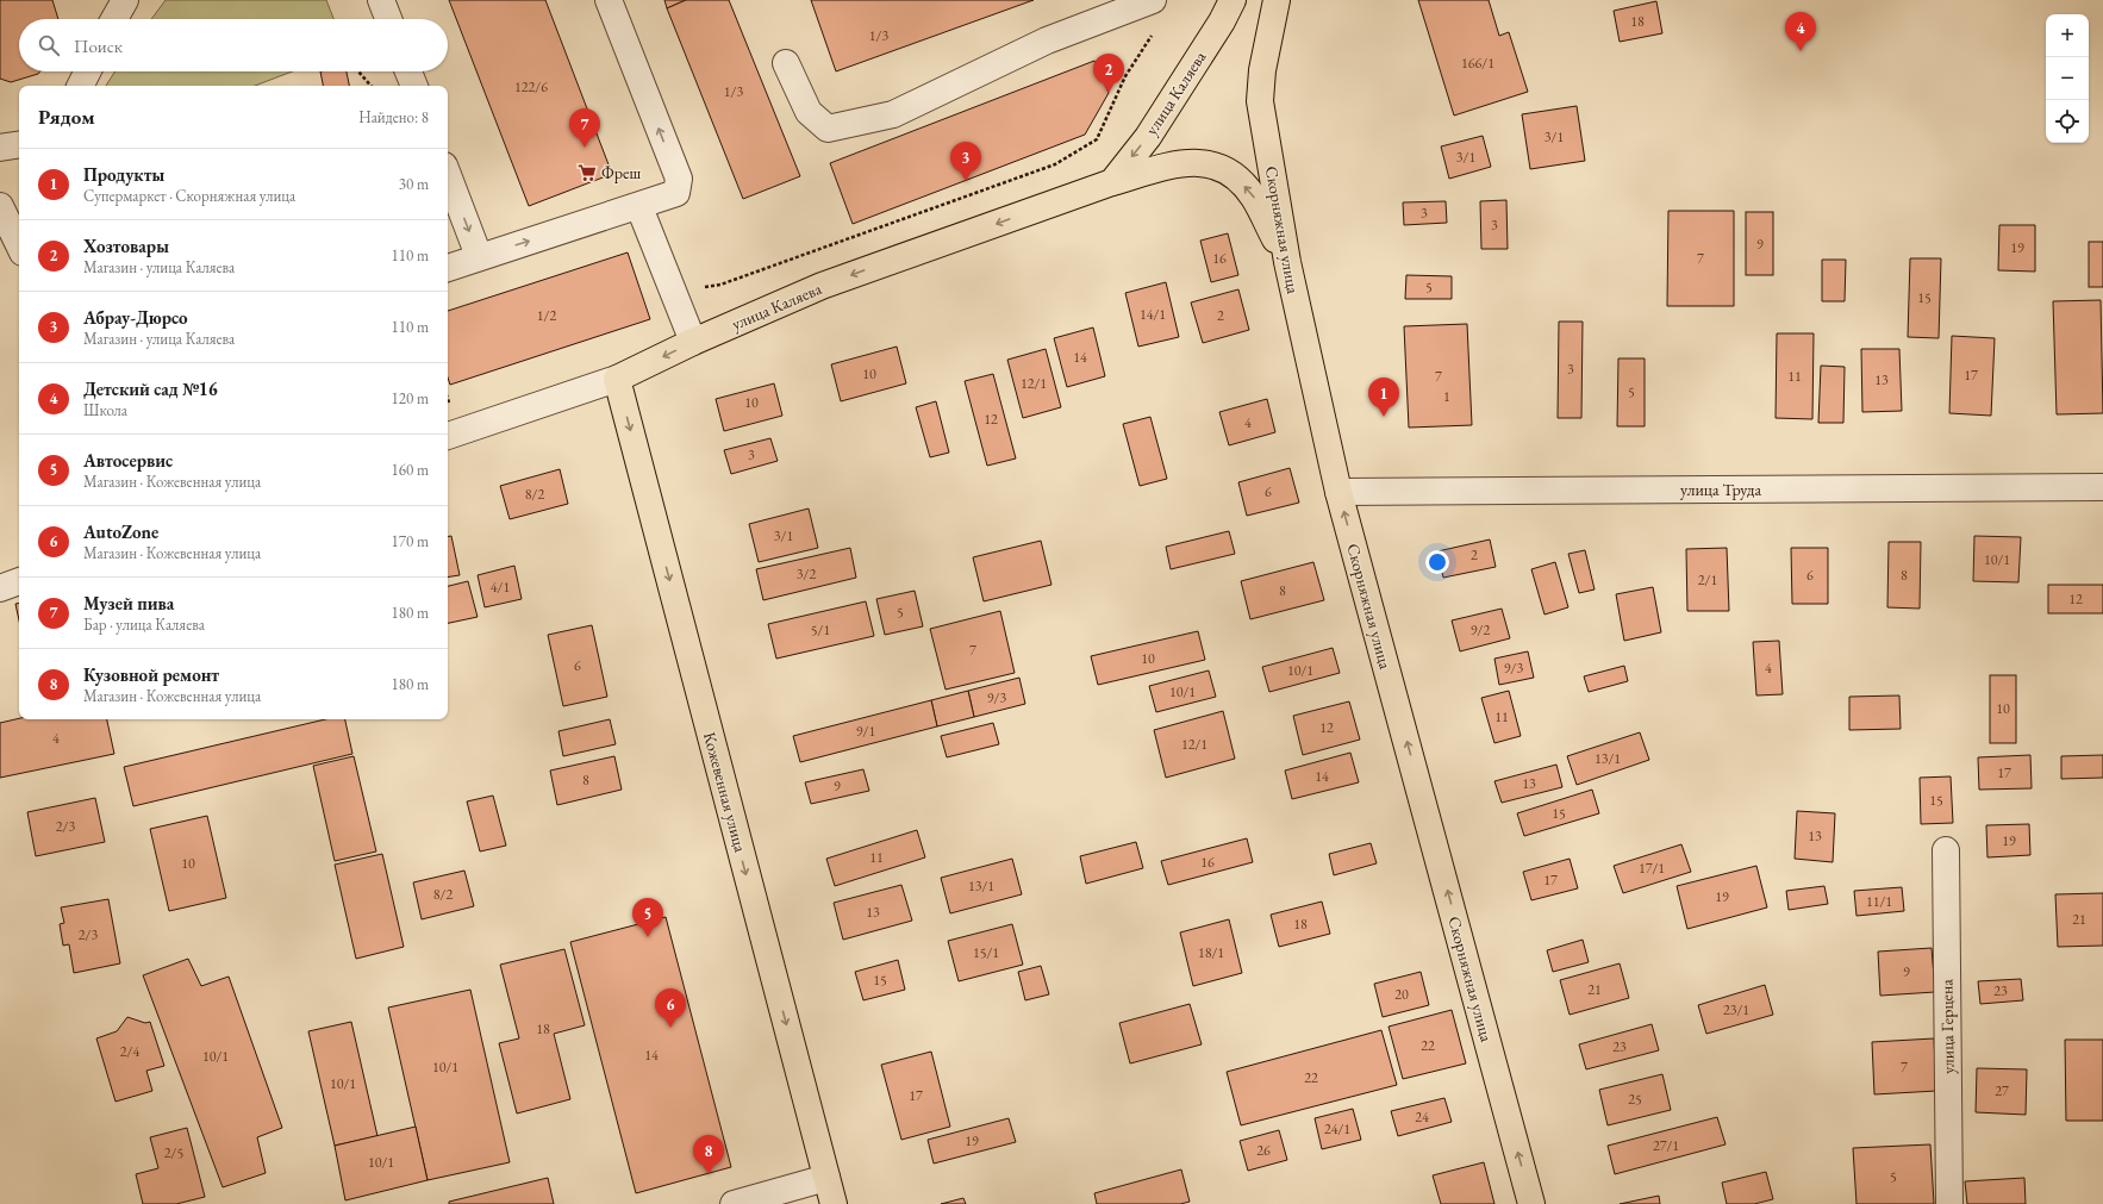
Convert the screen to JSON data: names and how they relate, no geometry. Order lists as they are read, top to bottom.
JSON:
{
  "streets": {
    "main road": ["улица Каляева", "Скорняжная улица", "Кожевенная улица"],
    "street": ["улица Труда", "улица Герцена"]
  },
  "crossings": [
    ["улица Каляева", "Скорняжная улица"],
    ["улица Каляева", "Кожевенная улица"],
    ["Скорняжная улица", "улица Труда"]
  ],
  "one_way": ["улица Каляева", "Скорняжная улица", "Кожевенная улица"],
  "places": {
    "supermarket": ["Фреш"]
  },
  "house_numbers": [
    "18",
    "1/3",
    "166/1",
    "122/6",
    "1/3",
    "3/1",
    "3/1",
    "3",
    "3",
    "9",
    "19",
    "16",
    "7",
    "5",
    "15",
    "14/1",
    "1/2",
    "2",
    "14",
    "3",
    "10",
    "17",
    "7",
    "11",
    "13",
    "12/1",
    "5",
    "1",
    "10",
    "12",
    "4",
    "3",
    "6",
    "8/2",
    "3/1",
    "2",
    "10/1",
    "3/2",
    "6",
    "8",
    "2/1",
    "4/1",
    "8",
    "12",
    "5",
    "5/1",
    "9/2",
    "7",
    "10",
    "6",
    "9/3",
    "4",
    "10/1",
    "10/1",
    "9/3",
    "10",
    "11",
    "12",
    "9/1",
    "4",
    "12/1",
    "13/1",
    "17",
    "14",
    "8",
    "13",
    "9",
    "15",
    "15",
    "2/3",
    "13",
    "19",
    "11",
    "16",
    "10",
    "17/1",
    "17",
    "13/1",
    "8/2",
    "19",
    "11/1",
    "13",
    "21",
    "18",
    "2/3",
    "15/1",
    "18/1",
    "9",
    "15",
    "21",
    "23",
    "20",
    "23/1",
    "18",
    "22",
    "23",
    "2/4",
    "14",
    "10/1",
    "10/1",
    "7",
    "22",
    "10/1",
    "27",
    "17",
    "25",
    "24",
    "24/1",
    "19",
    "27/1",
    "26",
    "2/5",
    "10/1",
    "5"
  ],
  "page": {
    "pins": [
      "4",
      "2",
      "7",
      "3",
      "1",
      "5",
      "6",
      "8"
    ],
    "map_buttons": ["+", "−"],
    "search": "Поиск",
    "heading": ["Рядом", "Найдено: 8"],
    "list": [
      {
        "mark": "1",
        "name": "Продукты",
        "note": "Супермаркет · Скорняжная улица",
        "value": "30 m"
      },
      {
        "mark": "2",
        "name": "Хозтовары",
        "note": "Магазин · улица Каляева",
        "value": "110 m"
      },
      {
        "mark": "3",
        "name": "Абрау-Дюрсо",
        "note": "Магазин · улица Каляева",
        "value": "110 m"
      },
      {
        "mark": "4",
        "name": "Детский сад №16",
        "note": "Школа",
        "value": "120 m"
      },
      {
        "mark": "5",
        "name": "Автосервис",
        "note": "Магазин · Кожевенная улица",
        "value": "160 m"
      },
      {
        "mark": "6",
        "name": "AutoZone",
        "note": "Магазин · Кожевенная улица",
        "value": "170 m"
      },
      {
        "mark": "7",
        "name": "Музей пива",
        "note": "Бар · улица Каляева",
        "value": "180 m"
      },
      {
        "mark": "8",
        "name": "Кузовной ремонт",
        "note": "Магазин · Кожевенная улица",
        "value": "180 m"
      }
    ]
  }
}
